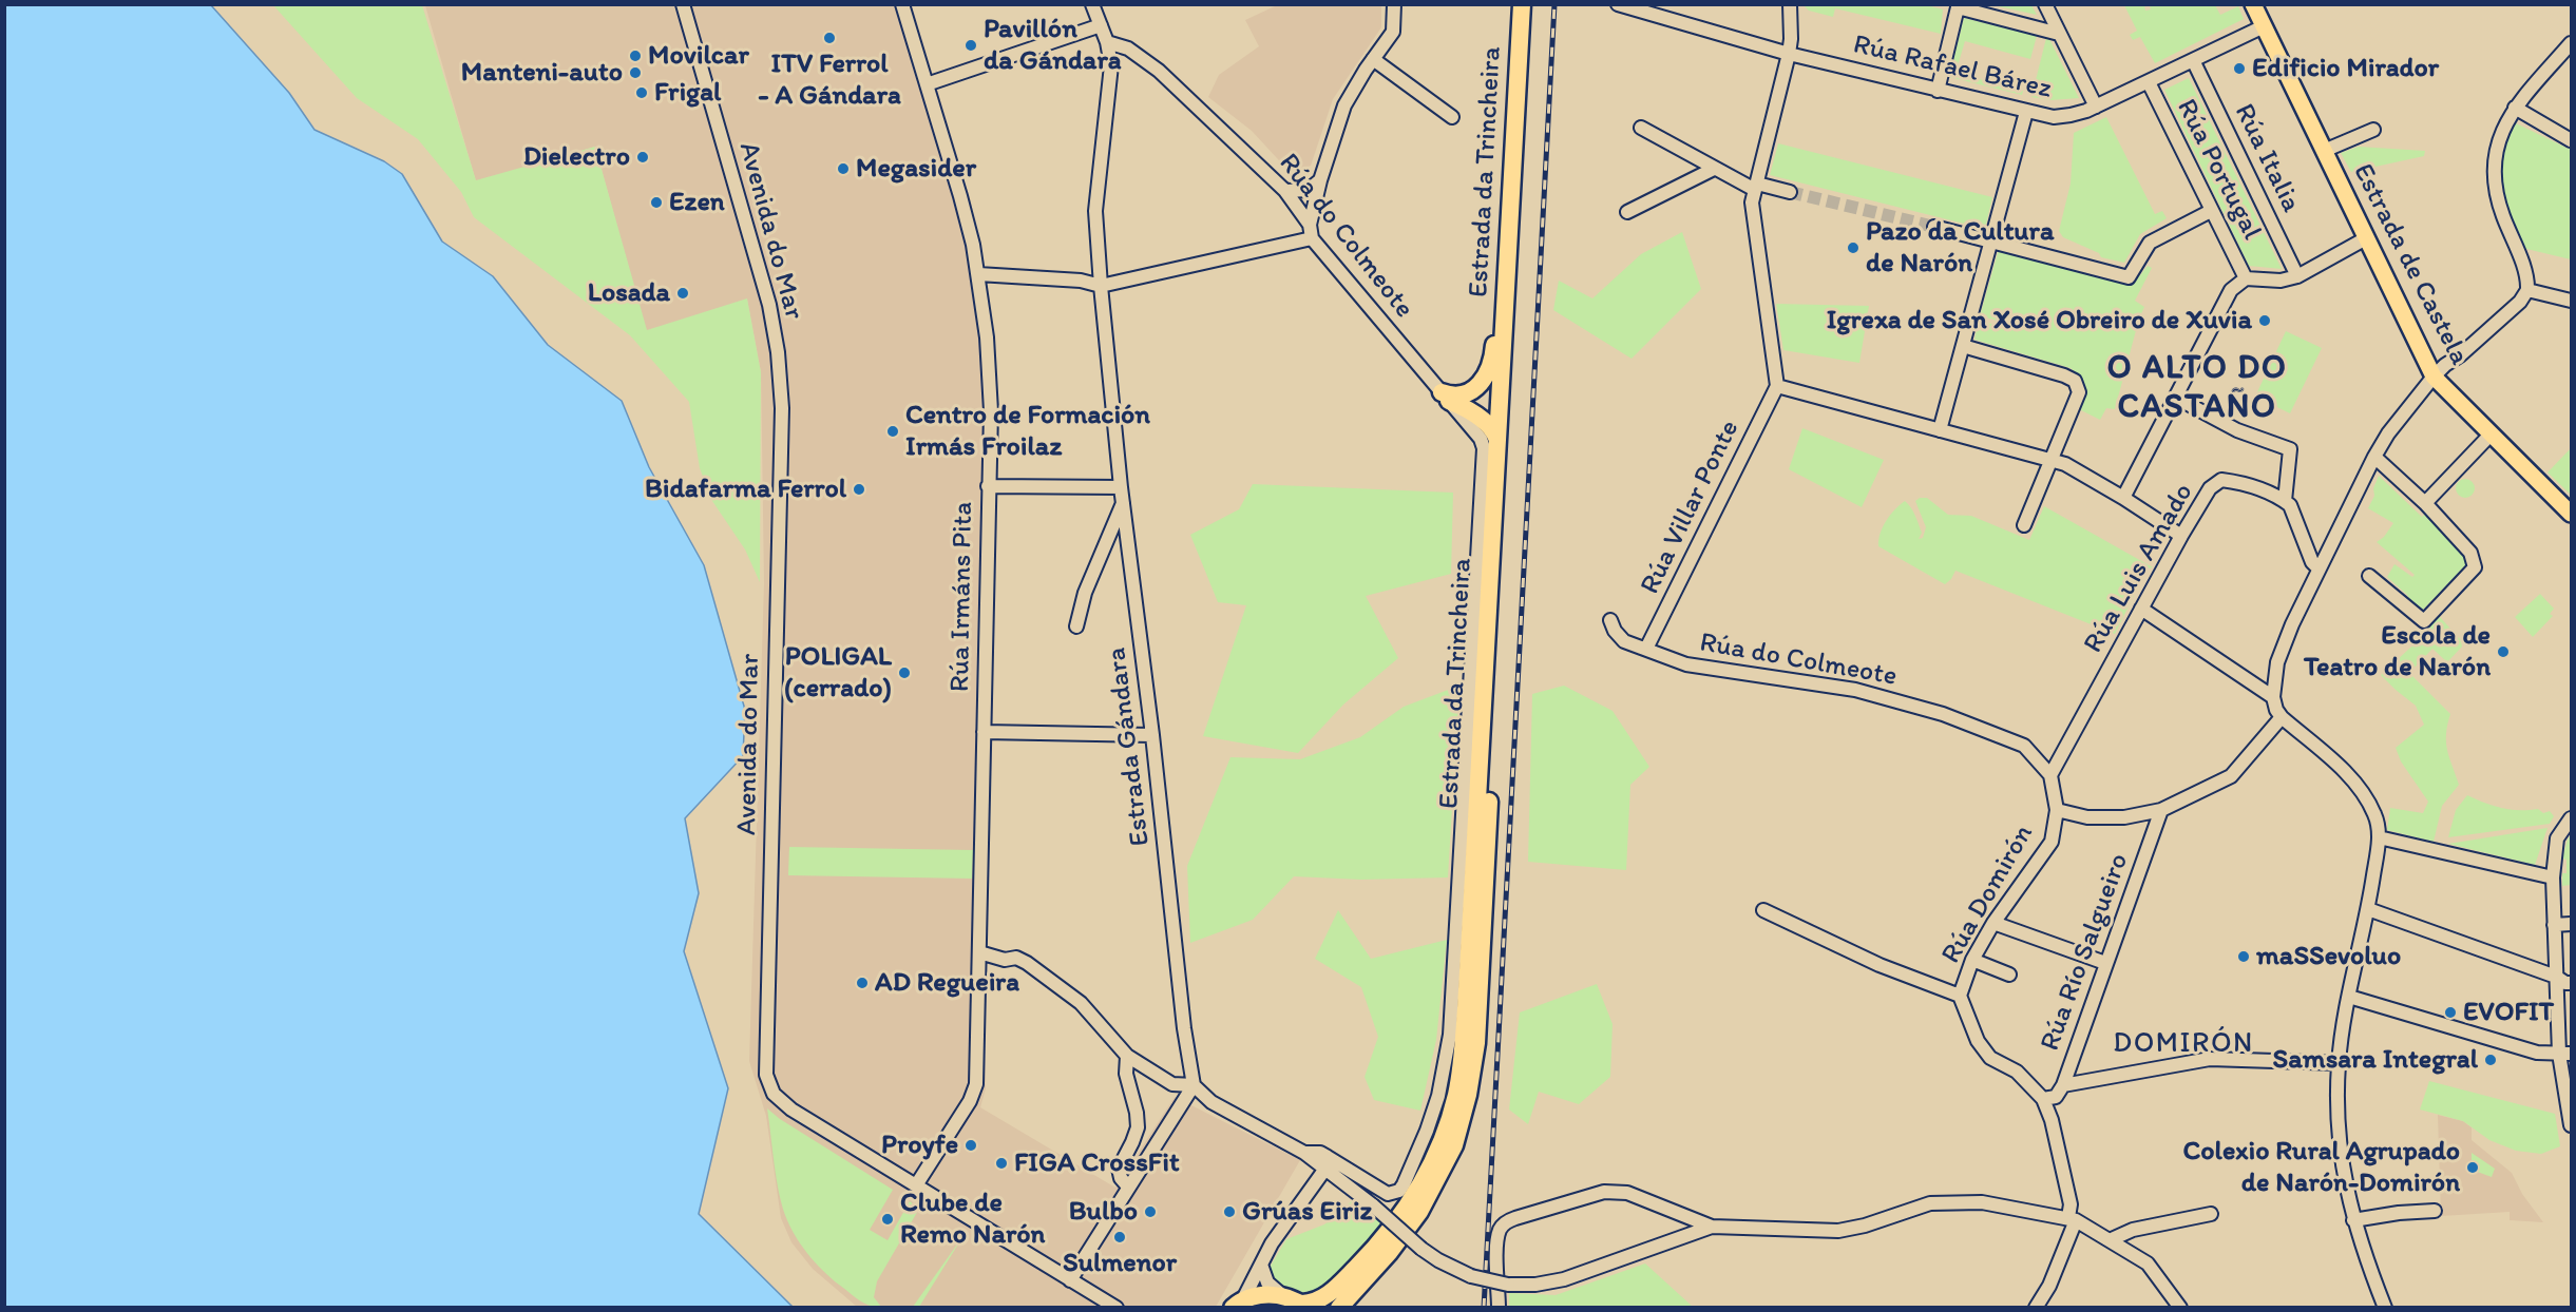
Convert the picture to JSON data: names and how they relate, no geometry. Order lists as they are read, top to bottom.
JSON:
{
  "streets": {
    "highway": ["Estrada da Trincheira"],
    "main road": ["Estrada de Castela"],
    "street": [
      "Rúa Rafael Bárez",
      "Rúa Italia",
      "Rúa Portugal",
      "Avenida do Mar",
      "Rúa do Colmeote",
      "Rúa Villar Ponte",
      "Rúa Luis Amado",
      "Rúa Irmáns Pita",
      "Estrada Gándara",
      "Rúa Domirón",
      "Rúa Río Salgueiro"
    ]
  },
  "crossings": [
    ["Rúa Rafael Bárez", "Rúa Italia"],
    ["Rúa Rafael Bárez", "Rúa Portugal"],
    ["Rúa Rafael Bárez", "Estrada de Castela"],
    ["Avenida do Mar", "Rúa Irmáns Pita"],
    ["Rúa do Colmeote", "Rúa Villar Ponte"],
    ["Rúa do Colmeote", "Rúa Luis Amado"],
    ["Rúa do Colmeote", "Estrada Gándara"],
    ["Rúa Domirón", "Rúa Río Salgueiro"]
  ],
  "districts": ["O ALTO DO CASTAÑO", "DOMIRÓN"],
  "places": [
    "ITV Ferrol - A Gándara",
    "Pavillón da Gándara",
    "Movilcar",
    "Edificio Mirador",
    "Manteni-auto",
    "Frigal",
    "Dielectro",
    "Megasider",
    "Ezen",
    "Pazo da Cultura de Narón",
    "Losada",
    "Igrexa de San Xosé Obreiro de Xuvia",
    "Centro de Formación Irmás Froilaz",
    "Bidafarma Ferrol",
    "Escola de Teatro de Narón",
    "POLIGAL (cerrado)",
    "maSSevoluo",
    "AD Regueira",
    "EVOFIT",
    "Samsara Integral",
    "Proyfe",
    "FIGA CrossFit",
    "Colexio Rural Agrupado de Narón-Domirón",
    "Bulbo",
    "Grúas Eiriz",
    "Clube de Remo Narón",
    "Sulmenor"
  ]
}
